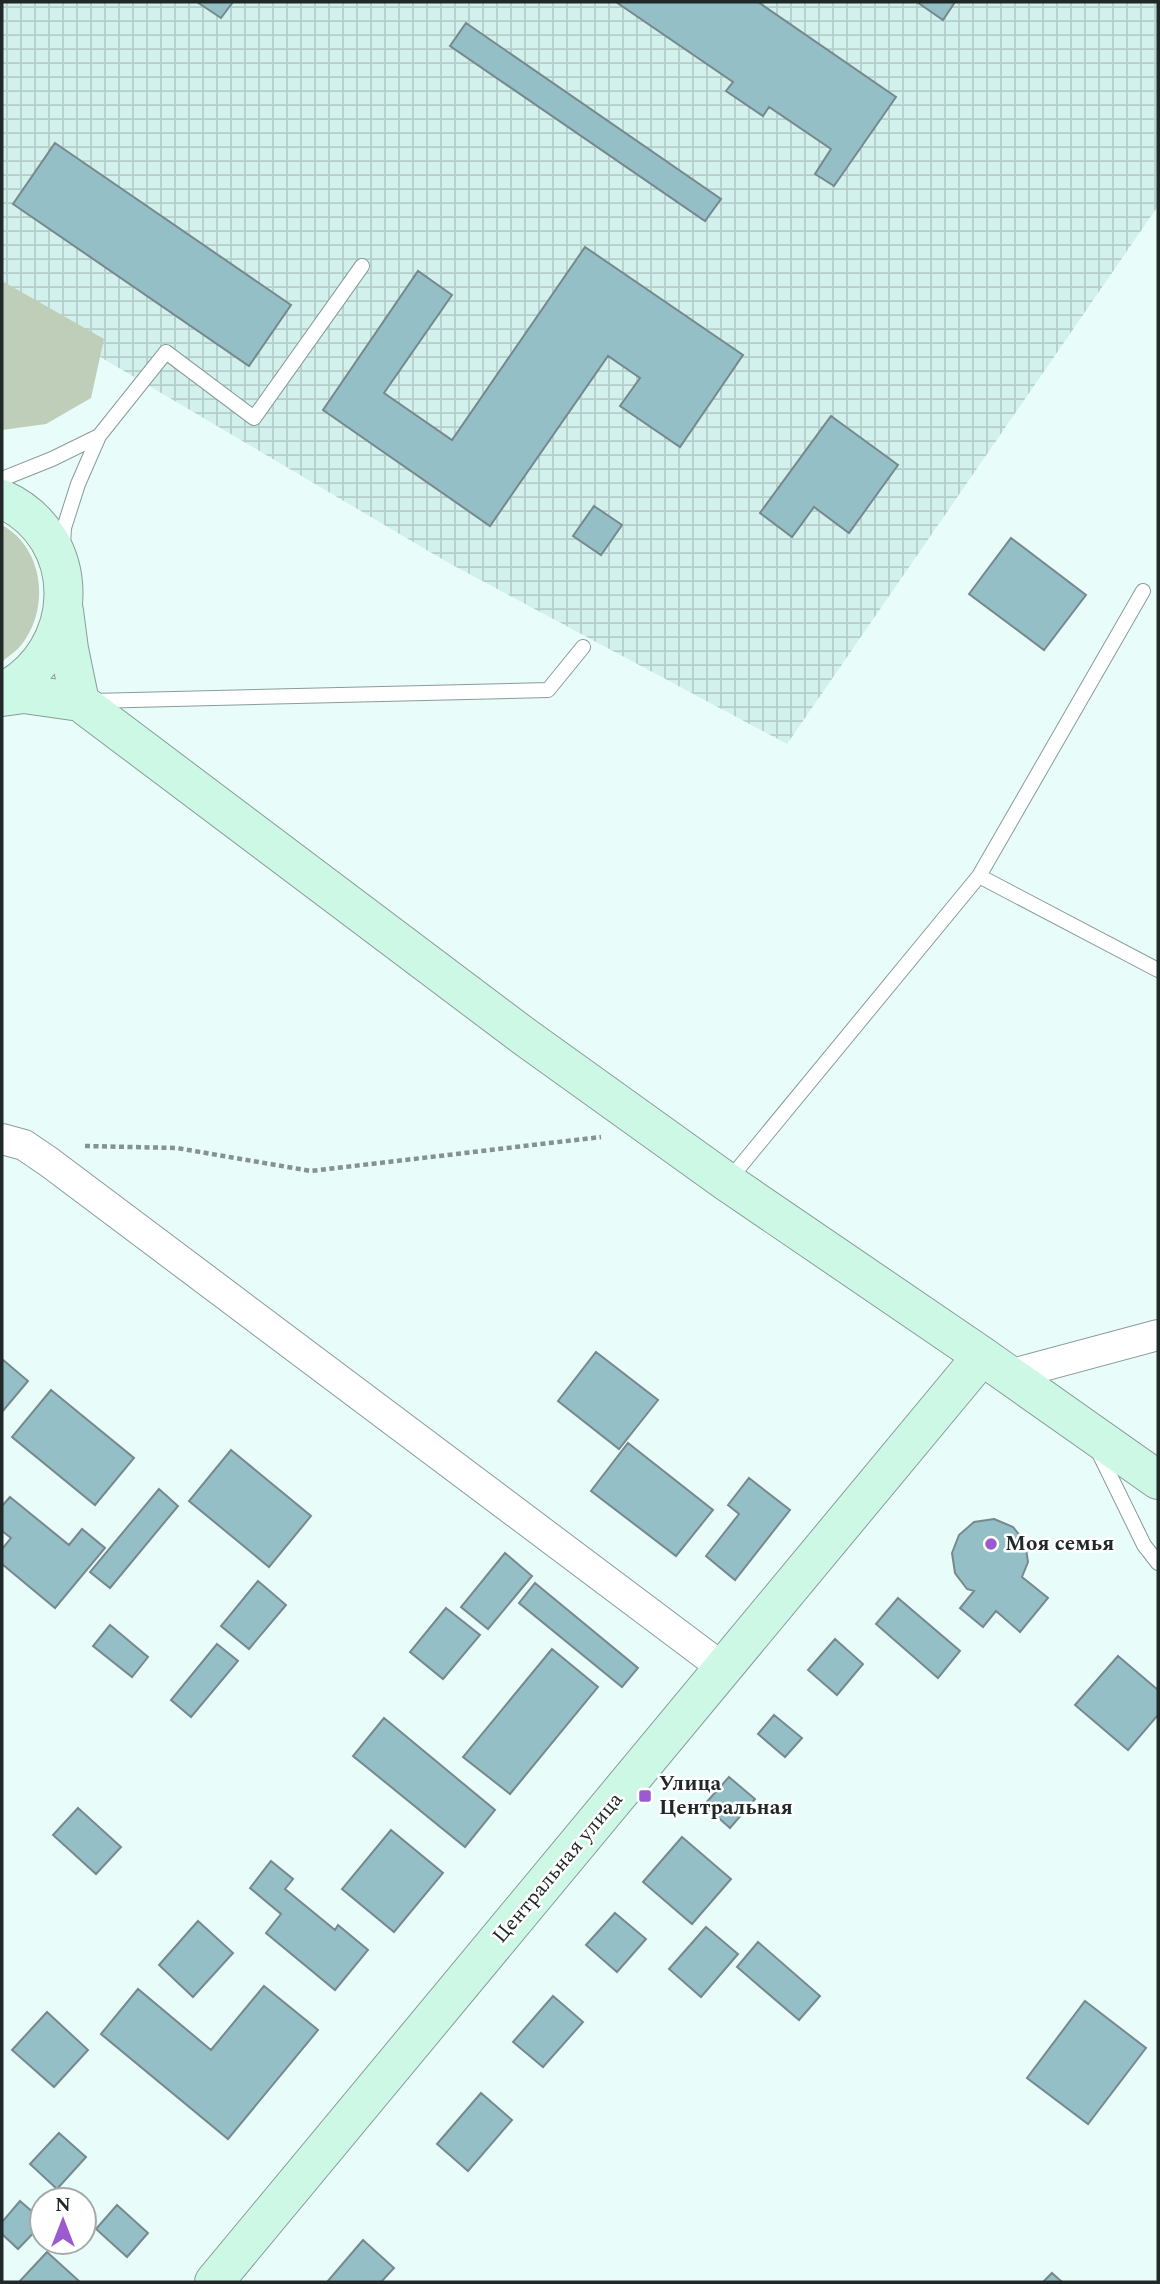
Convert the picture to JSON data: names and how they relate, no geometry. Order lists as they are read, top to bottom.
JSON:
{
  "streets": {
    "street": ["Центральная улица"]
  },
  "places": {
    "other": ["Моя семья"],
    "transit": ["Улица Центральная"]
  },
  "north": "top"
}
